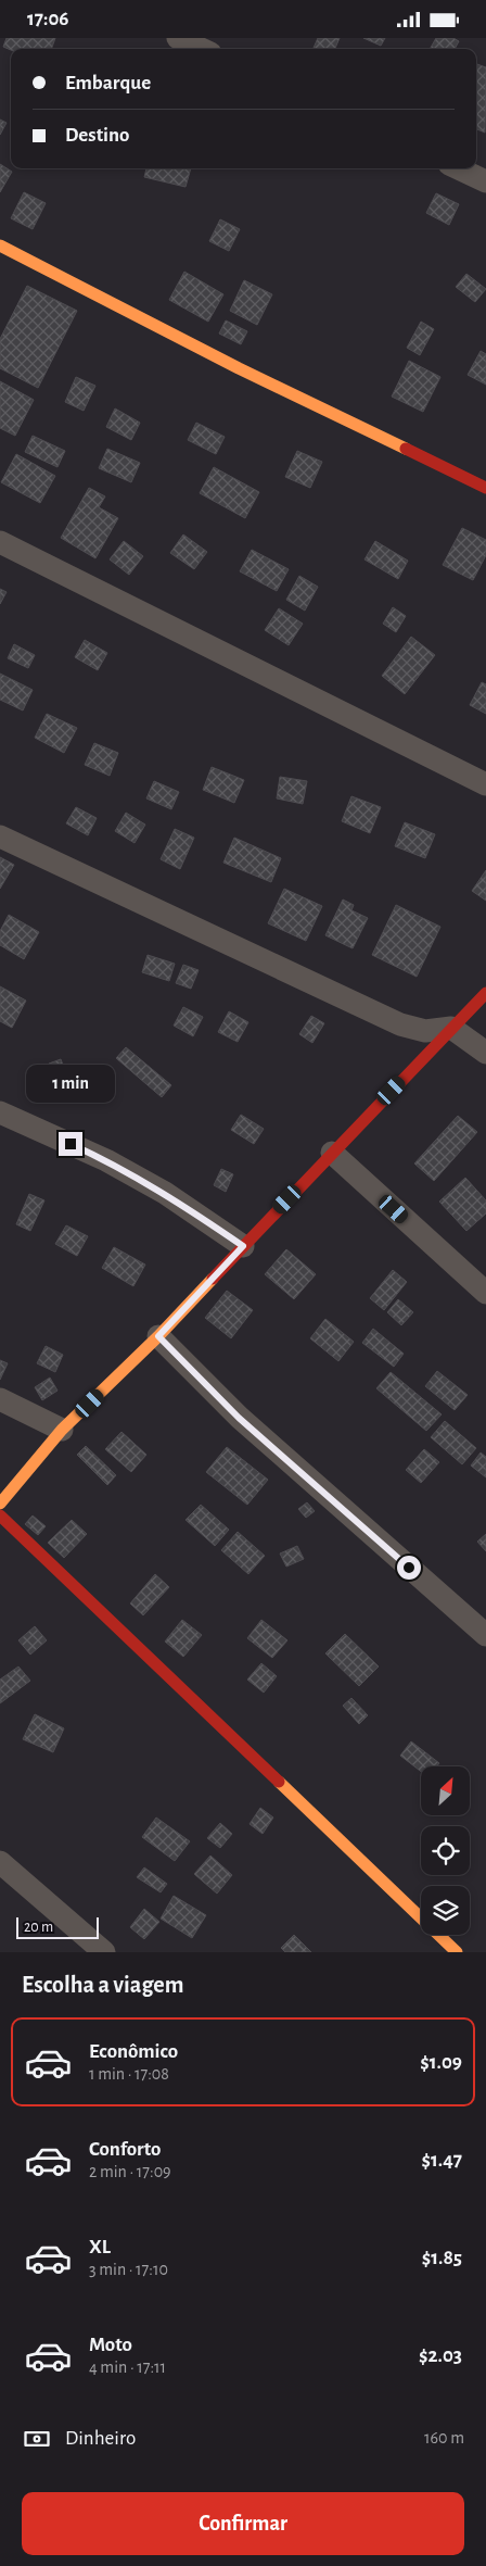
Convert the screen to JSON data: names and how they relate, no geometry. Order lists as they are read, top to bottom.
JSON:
{
  "scale_bar": "20 m",
  "north": "top right",
  "page": {
    "status": "17:06",
    "banner": ["Embarque", "Destino"],
    "bubble": "1 min",
    "scale": "20 m",
    "heading": "Escolha a viagem",
    "list": [
      {
        "name": "Econômico",
        "note": "1 min · 17:08",
        "value": "$1.09"
      },
      {
        "name": "Conforto",
        "note": "2 min · 17:09",
        "value": "$1.47"
      },
      {
        "name": "XL",
        "note": "3 min · 17:10",
        "value": "$1.85"
      },
      {
        "name": "Moto",
        "note": "4 min · 17:11",
        "value": "$2.03"
      }
    ],
    "pay": ["Dinheiro", "160 m"],
    "buttons": "Confirmar"
  }
}
